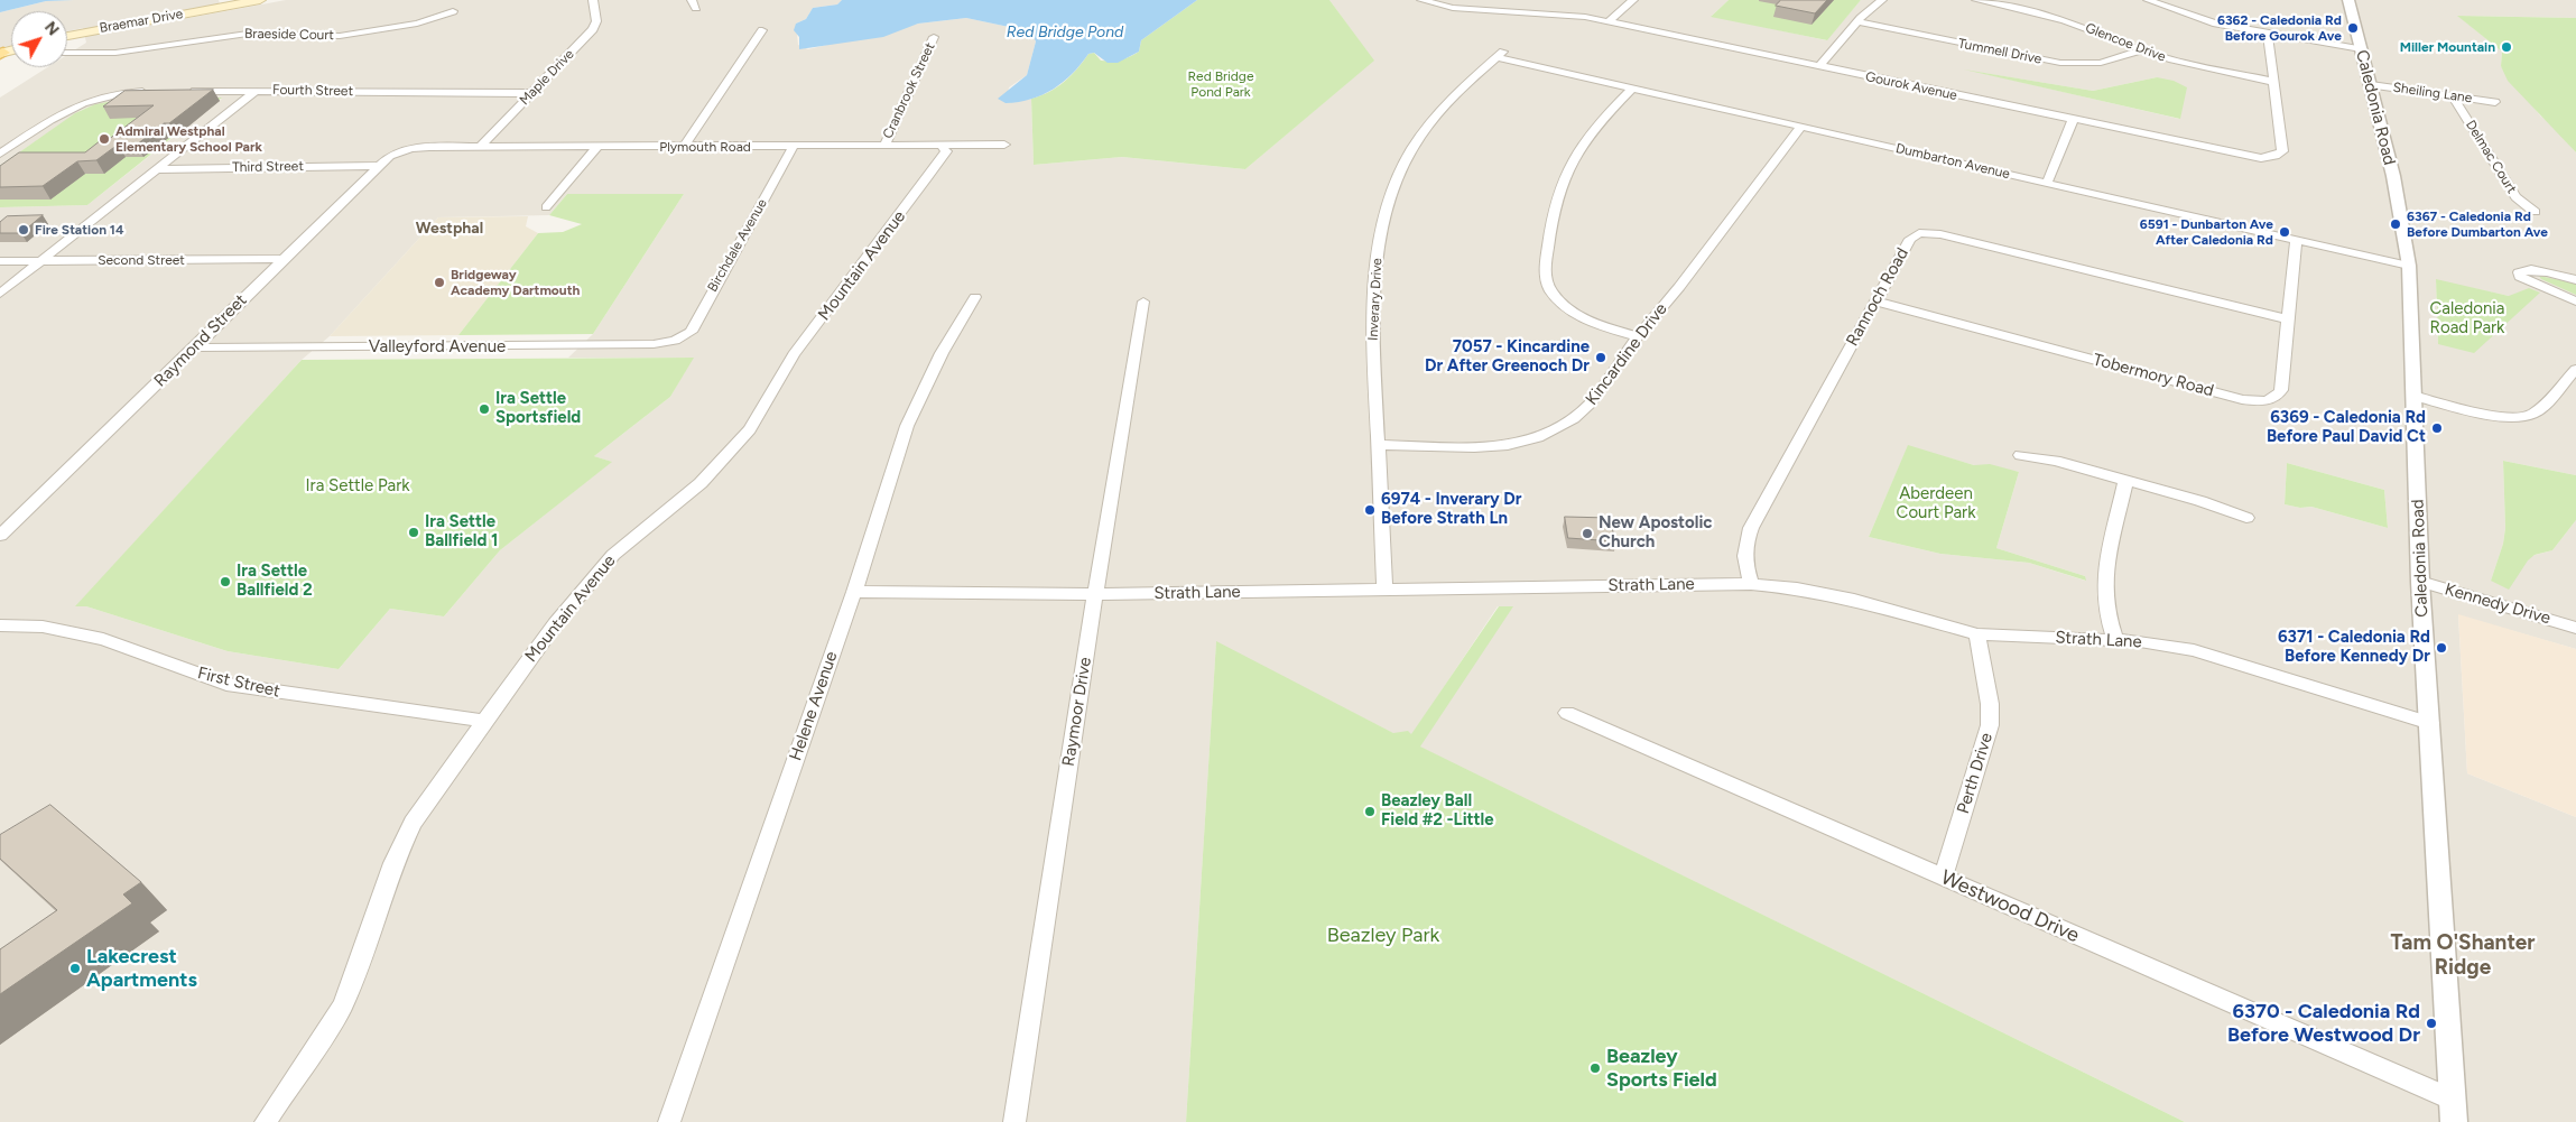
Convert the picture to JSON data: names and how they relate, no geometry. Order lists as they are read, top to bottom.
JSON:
{
  "streets": {
    "main road": ["Braemar Drive"],
    "street": [
      "Braeside Court",
      "Glencoe Drive",
      "Tummell Drive",
      "Maple Drive",
      "Gourok Avenue",
      "Fourth Street",
      "Cranbrook Street",
      "Sheiling Lane",
      "Caledonia Road",
      "Plymouth Road",
      "Delmac Court",
      "Dumbarton Avenue",
      "Third Street",
      "Birchdale Avenue",
      "Second Street",
      "Mountain Avenue",
      "Rannoch Road",
      "Inverary Drive",
      "Raymond Street",
      "Valleyford Avenue",
      "Kincardine Drive",
      "Tobermory Road",
      "Strath Lane",
      "Kennedy Drive",
      "First Street",
      "Helene Avenue",
      "Raymoor Drive",
      "Perth Drive",
      "Westwood Drive"
    ]
  },
  "crossings": [
    ["Glencoe Drive", "Tummell Drive"],
    ["Glencoe Drive", "Gourok Avenue"],
    ["Maple Drive", "Fourth Street"],
    ["Maple Drive", "Plymouth Road"],
    ["Cranbrook Street", "Plymouth Road"],
    ["Sheiling Lane", "Caledonia Road"],
    ["Sheiling Lane", "Delmac Court"],
    ["Caledonia Road", "Dumbarton Avenue"],
    ["Caledonia Road", "Strath Lane"],
    ["Caledonia Road", "Kennedy Drive"],
    ["Caledonia Road", "Westwood Drive"],
    ["Plymouth Road", "Birchdale Avenue"],
    ["Plymouth Road", "Mountain Avenue"],
    ["Plymouth Road", "Raymond Street"],
    ["Dumbarton Avenue", "Inverary Drive"],
    ["Dumbarton Avenue", "Kincardine Drive"],
    ["Dumbarton Avenue", "Tobermory Road"],
    ["Third Street", "Raymond Street"],
    ["Birchdale Avenue", "Valleyford Avenue"],
    ["Second Street", "Raymond Street"],
    ["Mountain Avenue", "First Street"],
    ["Rannoch Road", "Tobermory Road"],
    ["Rannoch Road", "Strath Lane"],
    ["Inverary Drive", "Kincardine Drive"],
    ["Inverary Drive", "Strath Lane"],
    ["Raymond Street", "Valleyford Avenue"],
    ["Strath Lane", "Helene Avenue"],
    ["Strath Lane", "Raymoor Drive"],
    ["Strath Lane", "Perth Drive"],
    ["Perth Drive", "Westwood Drive"]
  ],
  "districts": ["Westphal", "Tam O'Shanter Ridge"],
  "water": ["Red Bridge Pond"],
  "parks": [
    "Red Bridge Pond Park",
    "Caledonia Road Park",
    "Ira Settle Park",
    "Aberdeen Court Park",
    "Beazley Park"
  ],
  "places": [
    "6362 - Caledonia Rd Before Gourok Ave",
    "Miller Mountain",
    "Admiral Westphal Elementary School Park",
    "6367 - Caledonia Rd Before Dumbarton Ave",
    "Fire Station 14",
    "6591 - Dunbarton Ave After Caledonia Rd",
    "Bridgeway Academy Dartmouth",
    "7057 - Kincardine Dr After Greenoch Dr",
    "Ira Settle Sportsfield",
    "6369 - Caledonia Rd Before Paul David Ct",
    "6974 - Inverary Dr Before Strath Ln",
    "Ira Settle Ballfield 1",
    "New Apostolic Church",
    "Ira Settle Ballfield 2",
    "6371 - Caledonia Rd Before Kennedy Dr",
    "Beazley Ball Field #2 -Little",
    "Lakecrest Apartments",
    "6370 - Caledonia Rd Before Westwood Dr",
    "Beazley Sports Field"
  ],
  "north": "top right"
}
